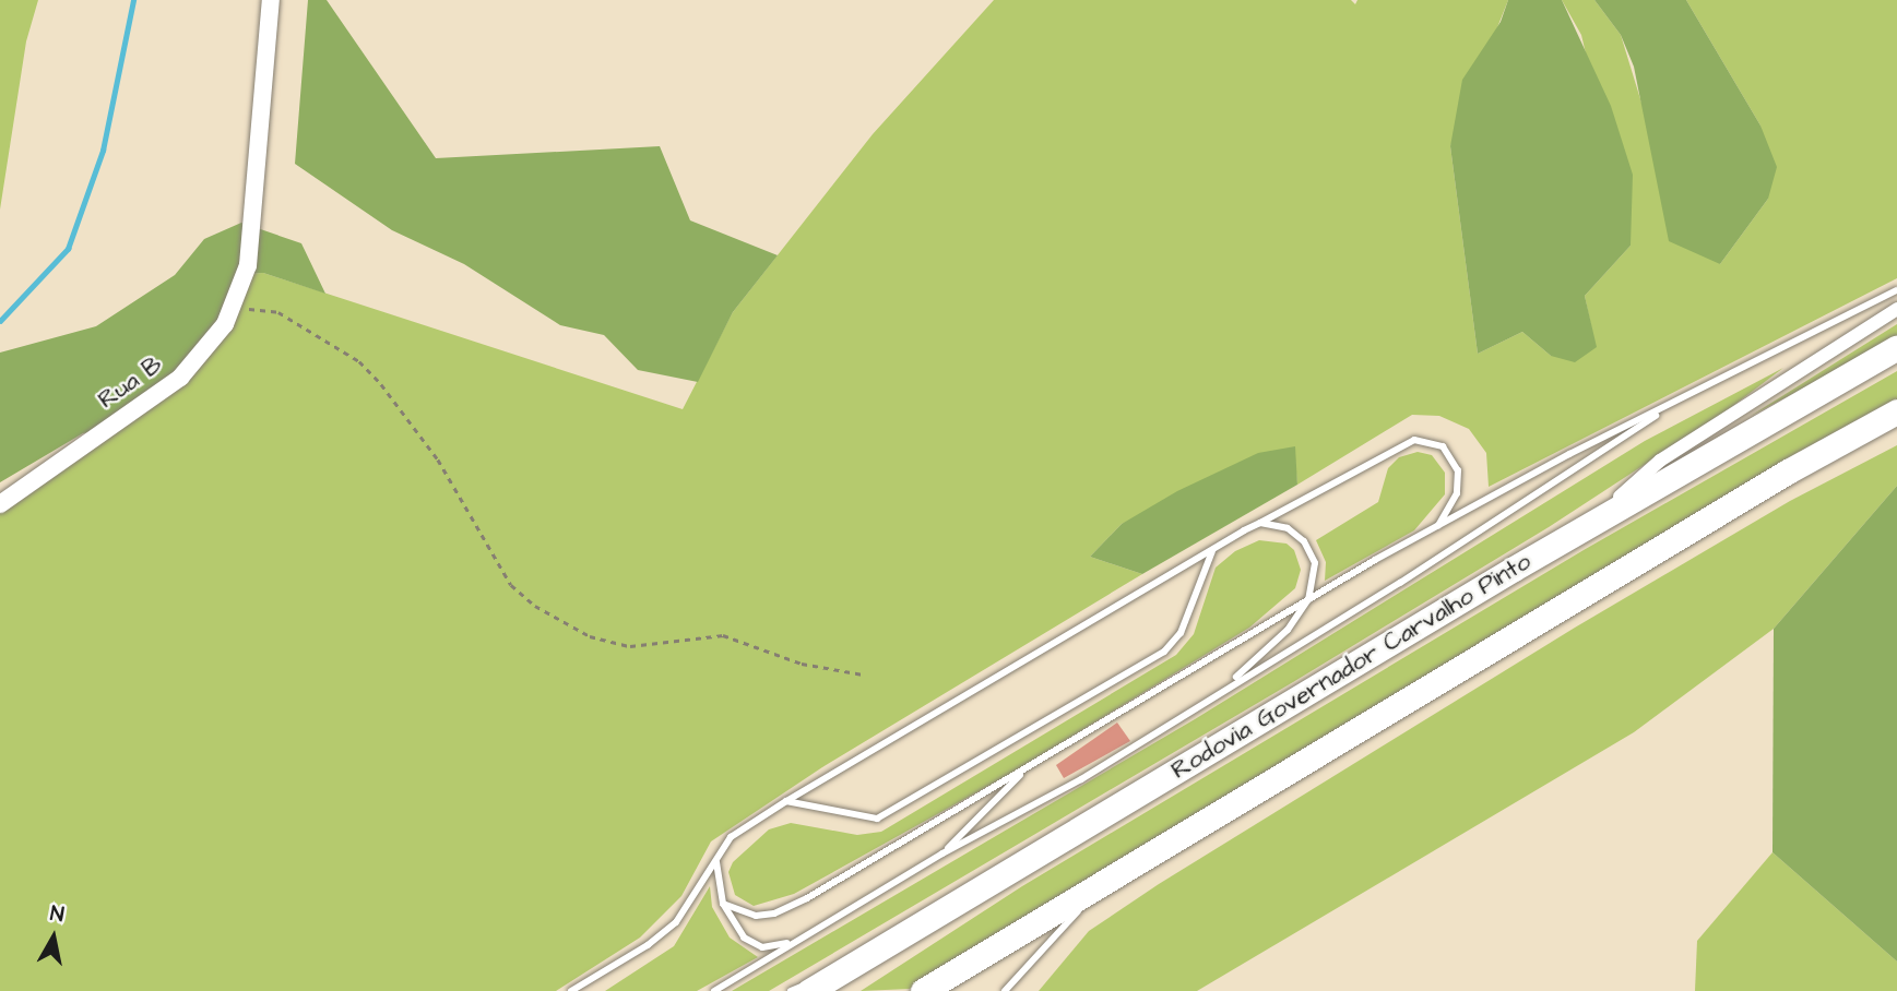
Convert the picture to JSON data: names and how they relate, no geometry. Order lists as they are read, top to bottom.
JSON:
{
  "streets": {
    "highway": ["Rodovia Governador Carvalho Pinto"],
    "street": ["Rua B"]
  },
  "north": "top"
}
